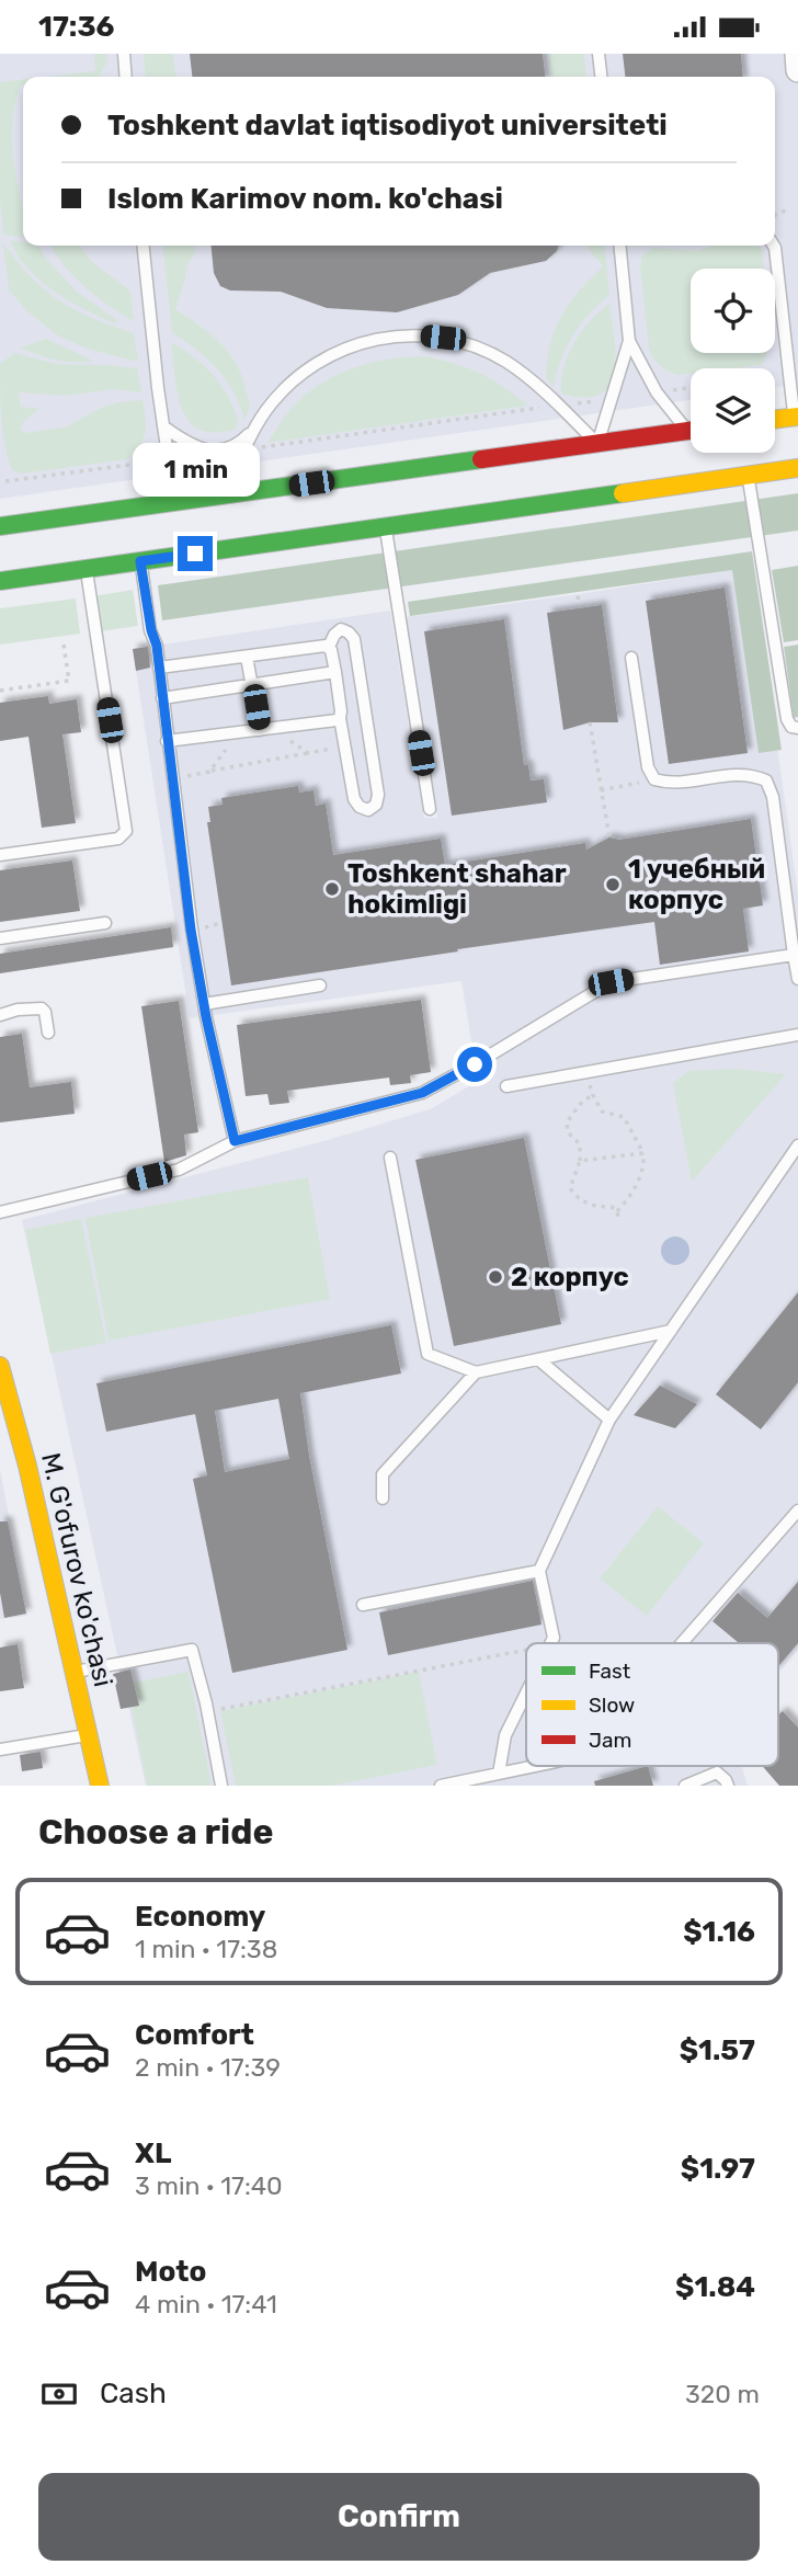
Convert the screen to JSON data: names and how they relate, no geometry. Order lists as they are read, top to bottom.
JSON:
{
  "streets": {
    "main road": ["M. G'ofurov ko'chasi"]
  },
  "places": ["1 учебный корпус", "Toshkent shahar hokimligi", "2 корпус"],
  "legend": ["Fast", "Slow", "Jam"],
  "page": {
    "status": "17:36",
    "banner": ["Toshkent davlat iqtisodiyot universiteti", "Islom Karimov nom. ko'chasi"],
    "bubble": "1 min",
    "heading": "Choose a ride",
    "list": [
      {
        "name": "Economy",
        "note": "1 min · 17:38",
        "value": "$1.16"
      },
      {
        "name": "Comfort",
        "note": "2 min · 17:39",
        "value": "$1.57"
      },
      {
        "name": "XL",
        "note": "3 min · 17:40",
        "value": "$1.97"
      },
      {
        "name": "Moto",
        "note": "4 min · 17:41",
        "value": "$1.84"
      }
    ],
    "pay": ["Cash", "320 m"],
    "buttons": "Confirm"
  }
}
